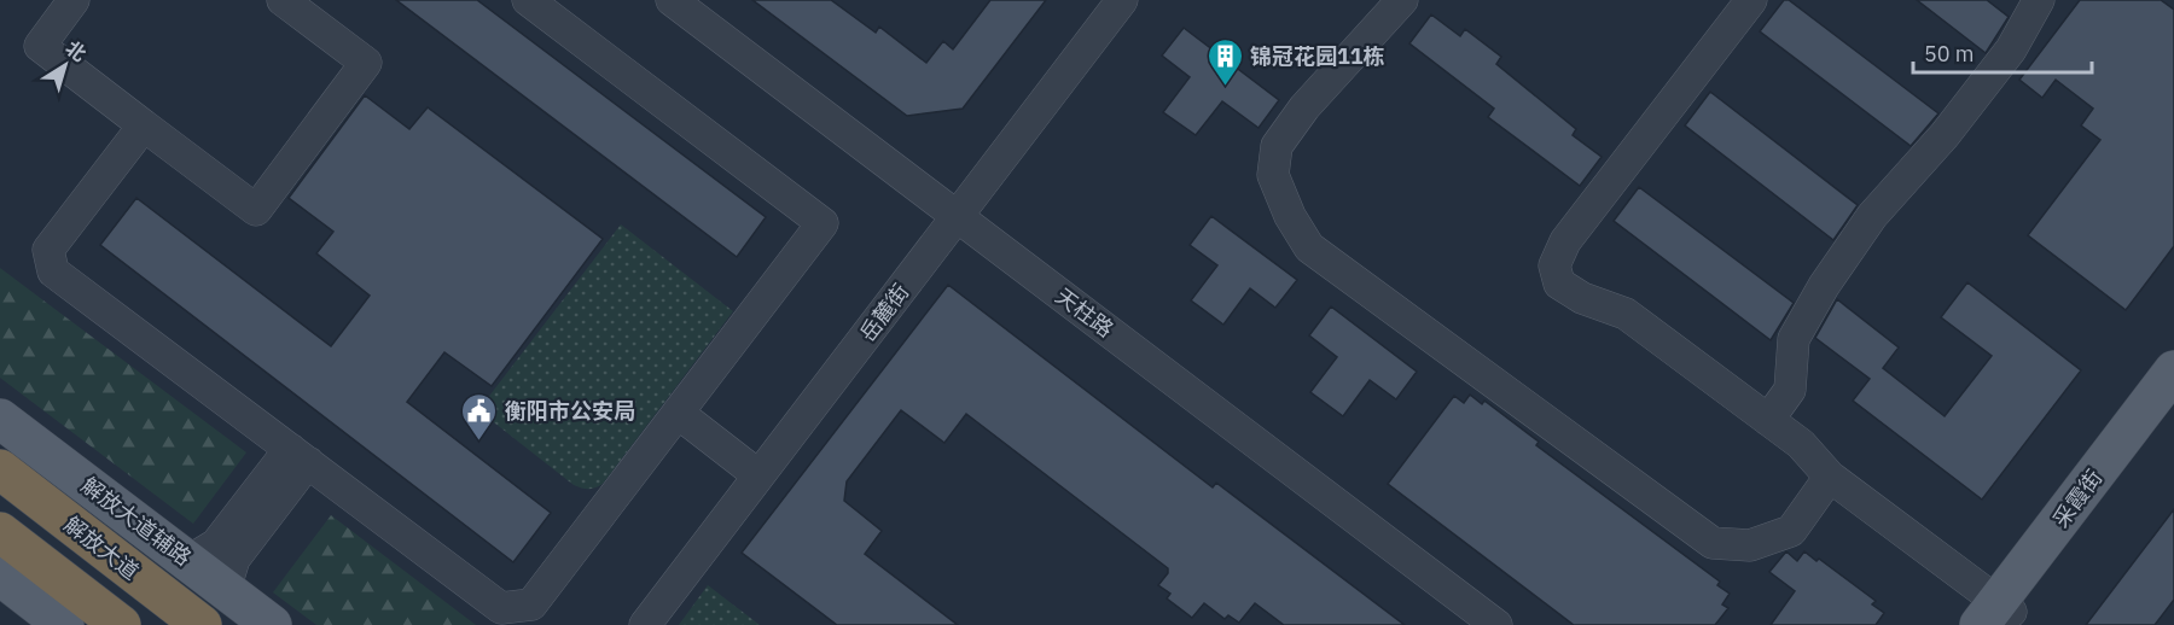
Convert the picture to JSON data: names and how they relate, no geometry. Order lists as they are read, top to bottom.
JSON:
{
  "streets": {
    "highway": ["解放大道"],
    "main road": ["采霞街", "解放大道辅路"],
    "street": ["岳麓街", "天柱路"]
  },
  "crossings": [
    ["岳麓街", "天柱路"]
  ],
  "places": {
    "building": ["锦冠花园11栋"],
    "public building": ["衡阳市公安局"]
  },
  "scale_bar": "50 m",
  "north": "top right"
}
